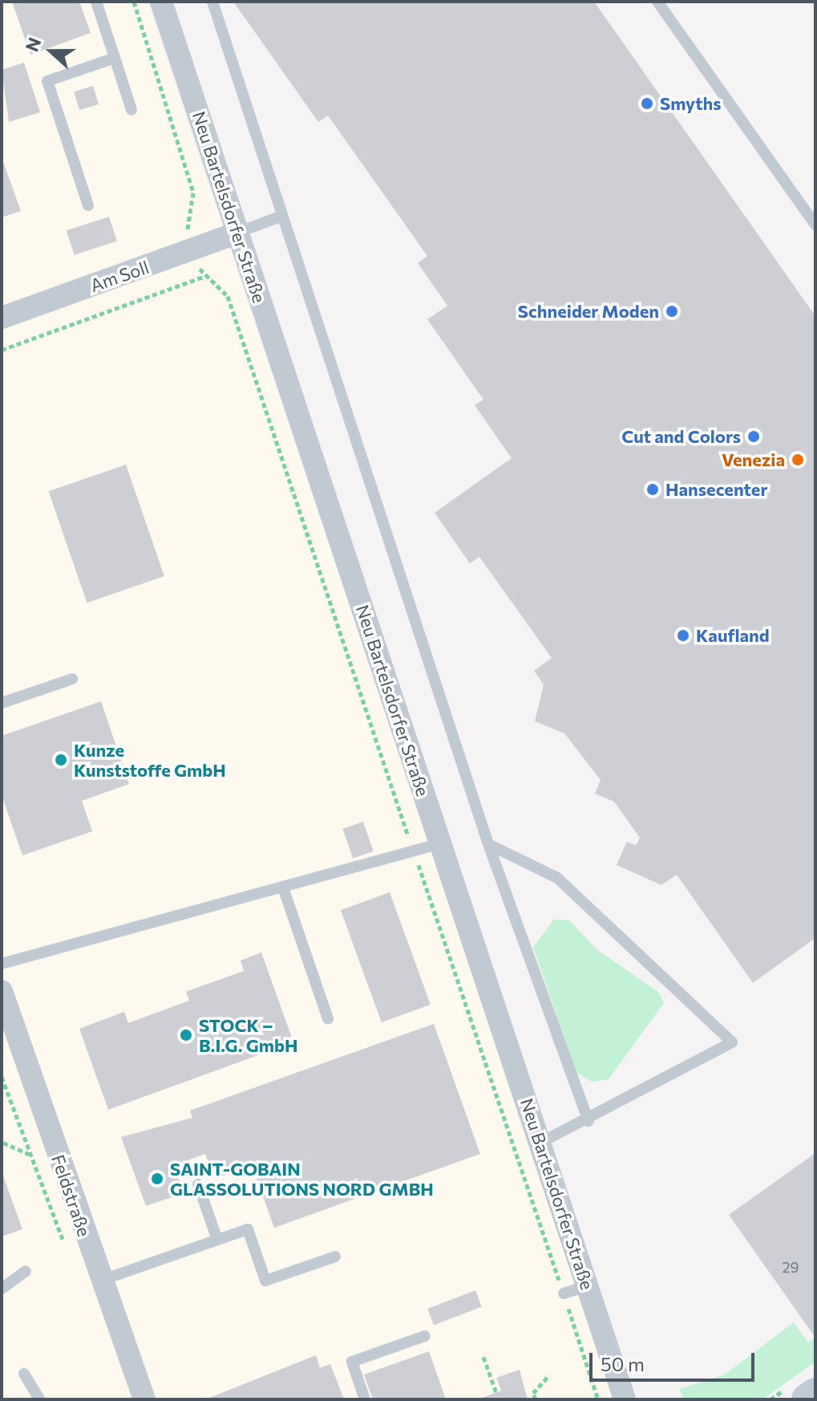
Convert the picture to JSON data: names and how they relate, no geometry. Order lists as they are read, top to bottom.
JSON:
{
  "streets": {
    "street": ["Neu Bartelsdorfer Straße", "Am Soll", "Feldstraße"]
  },
  "crossings": [
    ["Neu Bartelsdorfer Straße", "Am Soll"]
  ],
  "places": [
    "Smyths",
    "Schneider Moden",
    "Cut and Colors",
    "Venezia",
    "Hansecenter",
    "Kaufland",
    "Kunze Kunststoffe GmbH",
    "STOCK – B.I.G. GmbH",
    "SAINT-GOBAIN GLASSOLUTIONS NORD GMBH"
  ],
  "house_numbers": ["29"],
  "scale_bar": "50 m",
  "north": "left"
}
